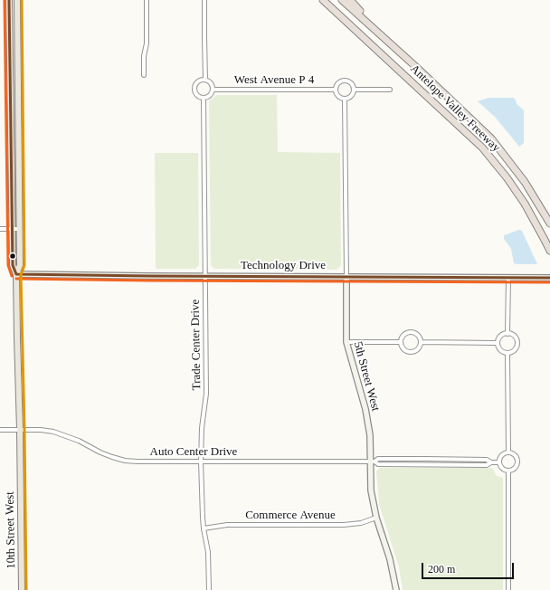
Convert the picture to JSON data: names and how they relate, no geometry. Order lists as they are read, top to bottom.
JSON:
{
  "streets": {
    "highway": ["Antelope Valley Freeway"],
    "main road": ["Technology Drive", "5th Street West", "10th Street West"],
    "street": [
      "West Avenue P 4",
      "Trade Center Drive",
      "Auto Center Drive",
      "Commerce Avenue"
    ]
  },
  "crossings": [
    ["West Avenue P 4", "Trade Center Drive"],
    ["West Avenue P 4", "5th Street West"],
    ["Technology Drive", "Trade Center Drive"],
    ["Technology Drive", "5th Street West"],
    ["Technology Drive", "10th Street West"],
    ["Trade Center Drive", "Auto Center Drive"],
    ["Trade Center Drive", "Commerce Avenue"],
    ["5th Street West", "Auto Center Drive"],
    ["5th Street West", "Commerce Avenue"],
    ["Auto Center Drive", "10th Street West"]
  ],
  "scale_bar": "200 m"
}
